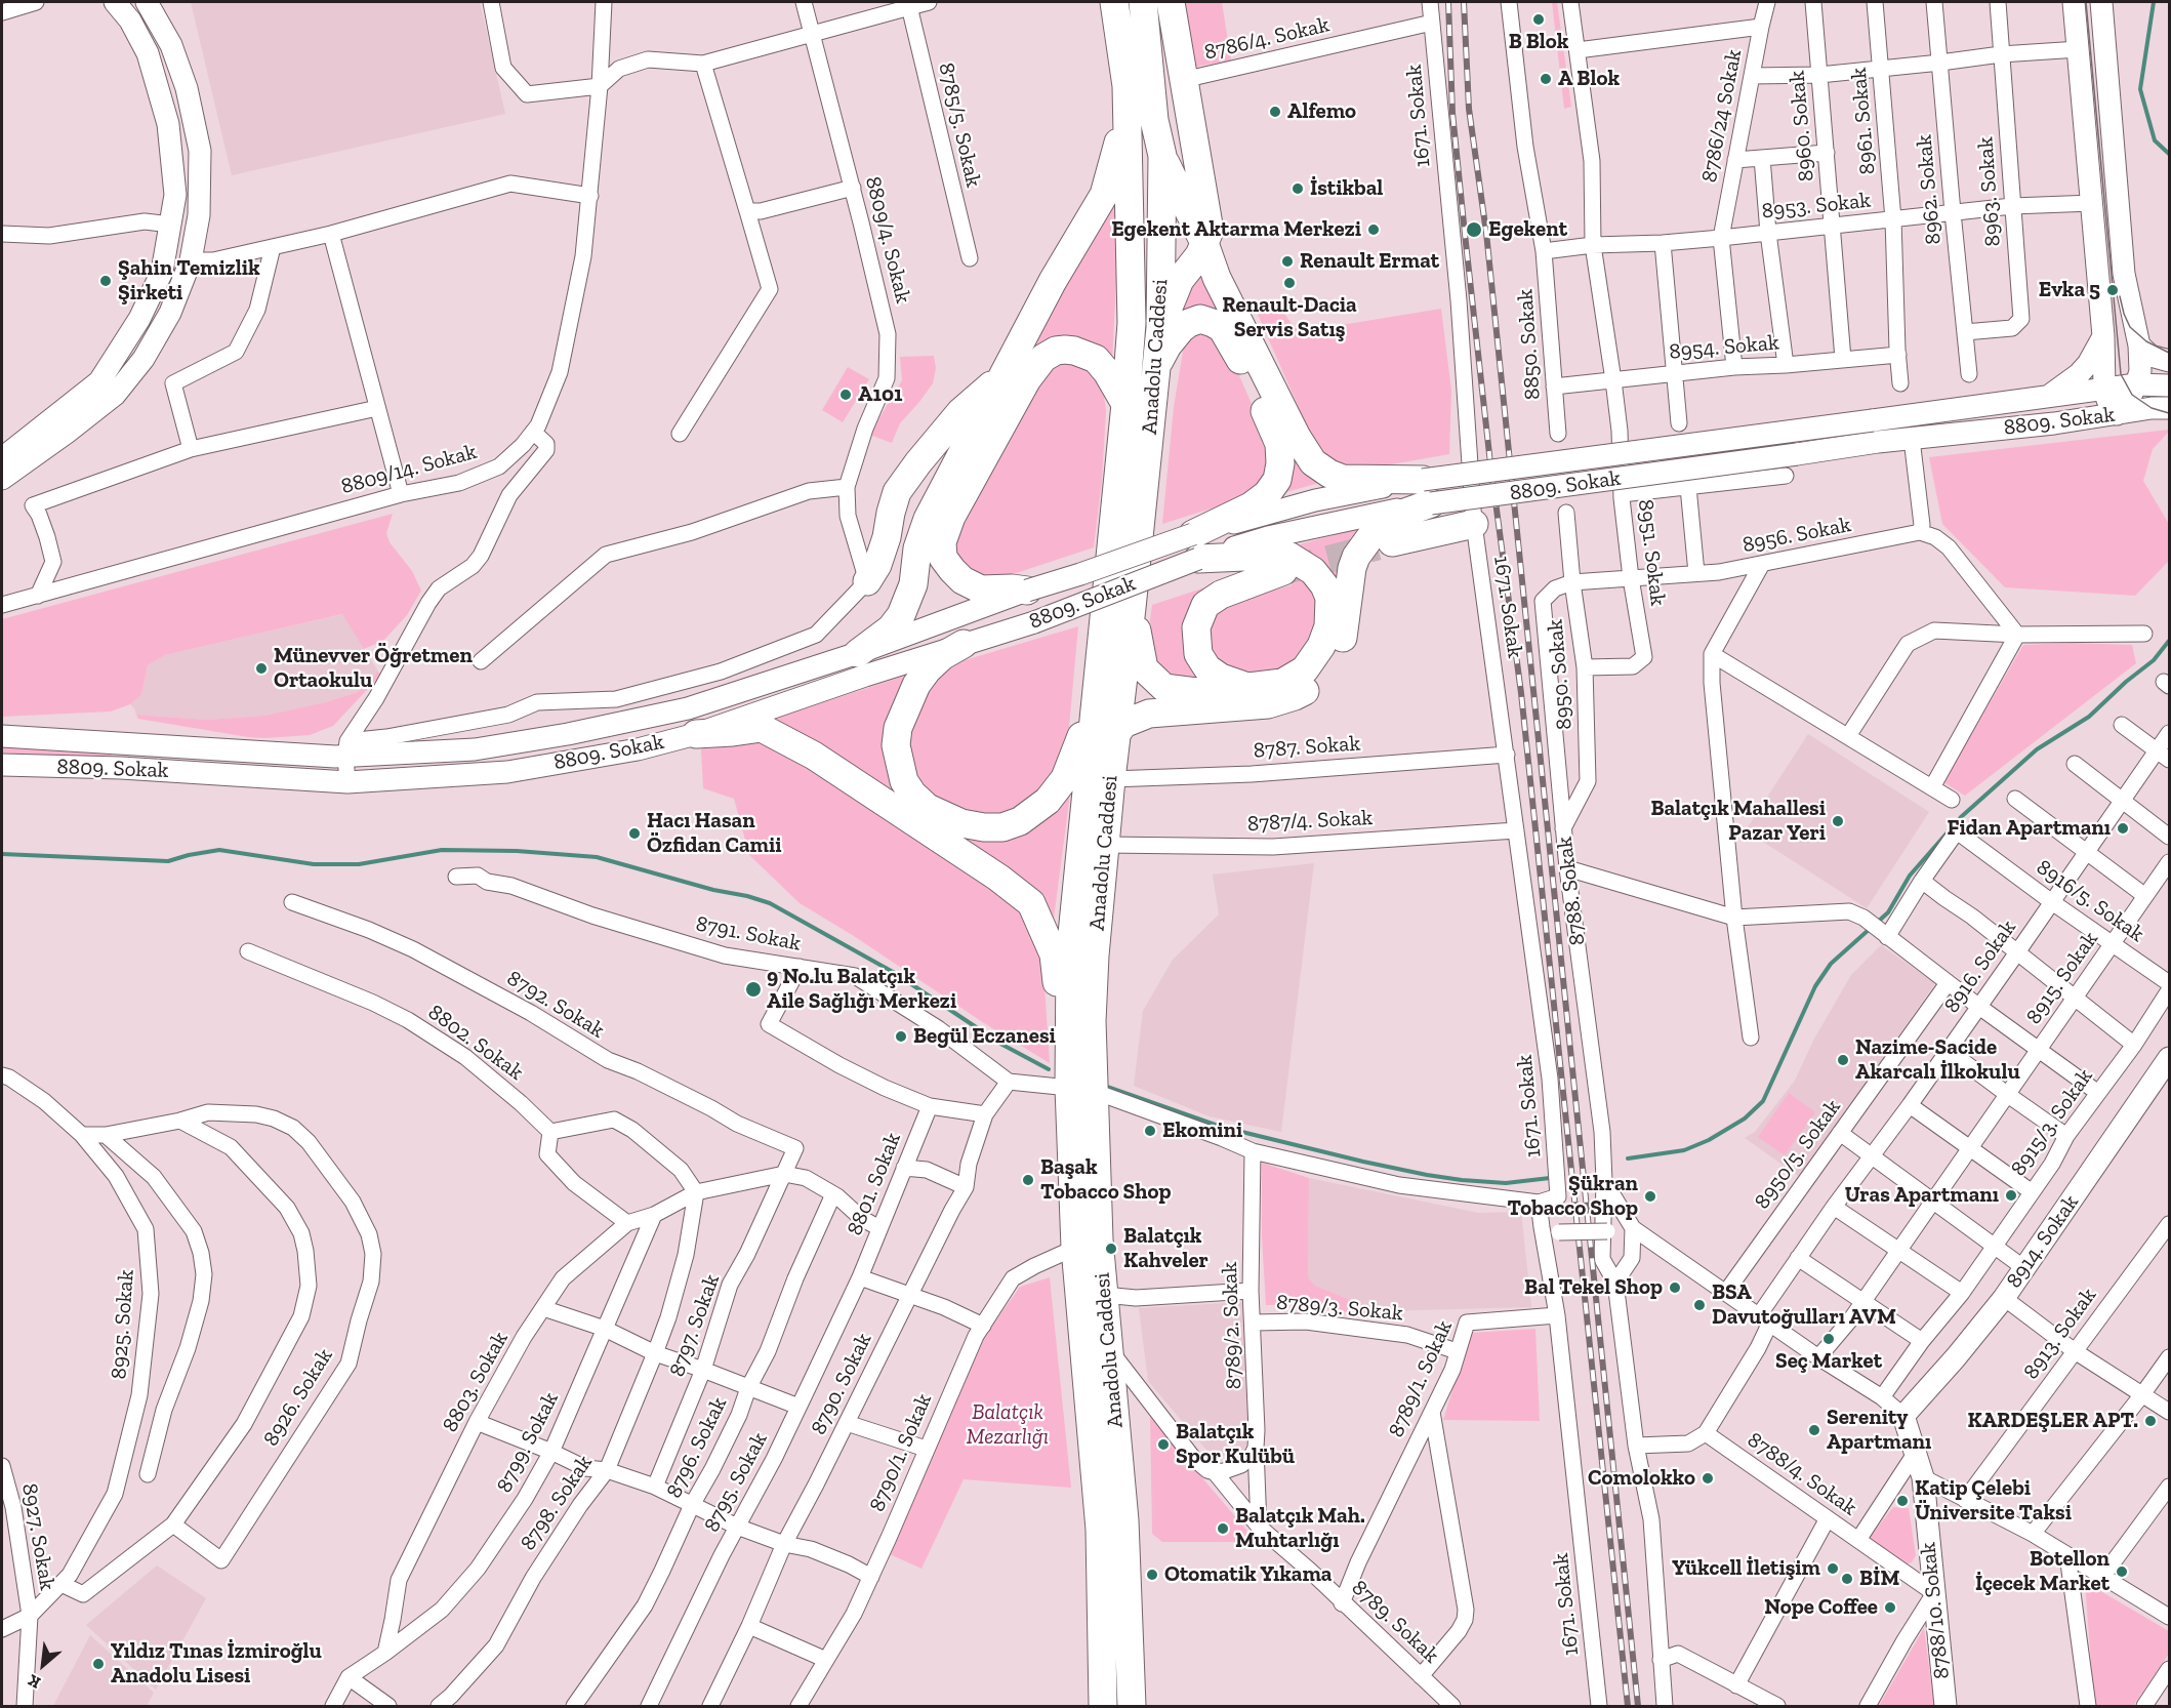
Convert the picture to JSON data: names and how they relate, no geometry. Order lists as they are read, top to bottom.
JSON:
{
  "streets": {
    "highway": ["Anadolu Caddesi"],
    "street": [
      "8786/4. Sokak",
      "1671. Sokak",
      "8786/24 Sokak",
      "8961. Sokak",
      "8785/5. Sokak",
      "8960. Sokak",
      "8962. Sokak",
      "8963. Sokak",
      "8953. Sokak",
      "8809/4. Sokak",
      "8850. Sokak",
      "8954. Sokak",
      "8809. Sokak",
      "8809/14. Sokak",
      "8956. Sokak",
      "8951. Sokak",
      "8950. Sokak",
      "8787. Sokak",
      "8787/4. Sokak",
      "8788. Sokak",
      "8916/5. Sokak",
      "8791. Sokak",
      "8916. Sokak",
      "8915. Sokak",
      "8792. Sokak",
      "8802. Sokak",
      "8915/3. Sokak",
      "8950/5. Sokak",
      "8801. Sokak",
      "8914. Sokak",
      "8789/3. Sokak",
      "8925. Sokak",
      "8797. Sokak",
      "8789/2. Sokak",
      "8913. Sokak",
      "8789/1. Sokak",
      "8803. Sokak",
      "8790. Sokak",
      "8926. Sokak",
      "8799. Sokak",
      "8796. Sokak",
      "8790/1. Sokak",
      "8788/4. Sokak",
      "8795. Sokak",
      "8798. Sokak",
      "8927. Sokak",
      "8788/10. Sokak",
      "8789. Sokak"
    ]
  },
  "crossings": [
    ["8786/4. Sokak", "1671. Sokak"],
    ["1671. Sokak", "8787. Sokak"],
    ["1671. Sokak", "8787/4. Sokak"],
    ["1671. Sokak", "8789/1. Sokak"],
    ["8786/24 Sokak", "8953. Sokak"],
    ["8786/24 Sokak", "8954. Sokak"],
    ["8961. Sokak", "8953. Sokak"],
    ["8961. Sokak", "8954. Sokak"],
    ["8960. Sokak", "8953. Sokak"],
    ["8960. Sokak", "8954. Sokak"],
    ["8962. Sokak", "8963. Sokak"],
    ["8962. Sokak", "8953. Sokak"],
    ["8963. Sokak", "8953. Sokak"],
    ["8953. Sokak", "8850. Sokak"],
    ["8953. Sokak", "8951. Sokak"],
    ["8850. Sokak", "8954. Sokak"],
    ["8954. Sokak", "8951. Sokak"],
    ["Anadolu Caddesi", "8787. Sokak"],
    ["Anadolu Caddesi", "8787/4. Sokak"],
    ["Anadolu Caddesi", "8790/1. Sokak"],
    ["Anadolu Caddesi", "8789. Sokak"],
    ["8956. Sokak", "8951. Sokak"],
    ["8956. Sokak", "8950. Sokak"],
    ["8956. Sokak", "8788. Sokak"],
    ["8951. Sokak", "8950. Sokak"],
    ["8950. Sokak", "8788. Sokak"],
    ["8788. Sokak", "8916. Sokak"],
    ["8788. Sokak", "8915. Sokak"],
    ["8788. Sokak", "8915/3. Sokak"],
    ["8788. Sokak", "8950/5. Sokak"],
    ["8788. Sokak", "8914. Sokak"],
    ["8916/5. Sokak", "8916. Sokak"],
    ["8916/5. Sokak", "8915. Sokak"],
    ["8791. Sokak", "8790. Sokak"],
    ["8916. Sokak", "8788/4. Sokak"],
    ["8792. Sokak", "8797. Sokak"],
    ["8801. Sokak", "8795. Sokak"],
    ["8789/3. Sokak", "8789/2. Sokak"],
    ["8789/3. Sokak", "8789/1. Sokak"],
    ["8925. Sokak", "8926. Sokak"],
    ["8925. Sokak", "8927. Sokak"],
    ["8797. Sokak", "8803. Sokak"],
    ["8789/2. Sokak", "8789. Sokak"],
    ["8789/1. Sokak", "8789. Sokak"],
    ["8803. Sokak", "8799. Sokak"],
    ["8803. Sokak", "8798. Sokak"],
    ["8788/4. Sokak", "8788/10. Sokak"]
  ],
  "parks": ["Balatçık Mezarlığı"],
  "places": [
    "B Blok",
    "A Blok",
    "Alfemo",
    "İstikbal",
    "Egekent Aktarma Merkezi",
    "Egekent",
    "Renault Ermat",
    "Şahin Temizlik Şirketi",
    "Renault-Dacia Servis Satış",
    "Evka 5",
    "A101",
    "Münevver Öğretmen Ortaokulu",
    "Balatçık Mahallesi Pazar Yeri",
    "Fidan Apartmanı",
    "Hacı Hasan Özfidan Camii",
    "9 No.lu Balatçık Aile Sağlığı Merkezi",
    "Begül Eczanesi",
    "Nazime-Sacide Akarcalı İlkokulu",
    "Ekomini",
    "Başak Tobacco Shop",
    "Uras Apartmanı",
    "Şükran Tobacco Shop",
    "Balatçık Kahveler",
    "Bal Tekel Shop",
    "BSA Davutoğulları AVM",
    "Seç Market",
    "KARDEŞLER APT.",
    "Serenity Apartmanı",
    "Balatçık Spor Kulübü",
    "Comolokko",
    "Katip Çelebi Üniversite Taksi",
    "Balatçık Mah. Muhtarlığı",
    "Yükcell İletişim",
    "Botellon İçecek Market",
    "Otomatik Yıkama",
    "BİM",
    "Nope Coffee",
    "Yıldız Tınas İzmiroğlu Anadolu Lisesi"
  ],
  "north": "bottom left"
}
